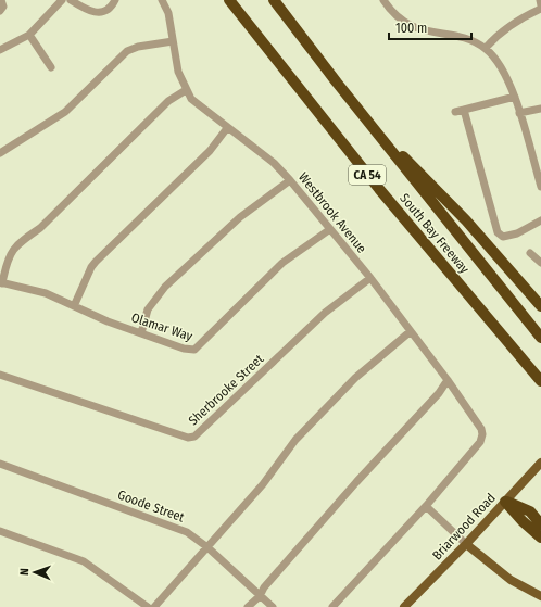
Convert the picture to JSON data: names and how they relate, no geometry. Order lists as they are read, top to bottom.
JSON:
{
  "streets": {
    "highway": ["CA 54", "South Bay Freeway"],
    "main road": ["Briarwood Road"],
    "street": [
      "Westbrook Avenue",
      "Olamar Way",
      "Sherbrooke Street",
      "Goode Street"
    ]
  },
  "crossings": [
    ["Westbrook Avenue", "Olamar Way"],
    ["Westbrook Avenue", "Sherbrooke Street"]
  ],
  "scale_bar": "100 m",
  "north": "left"
}
